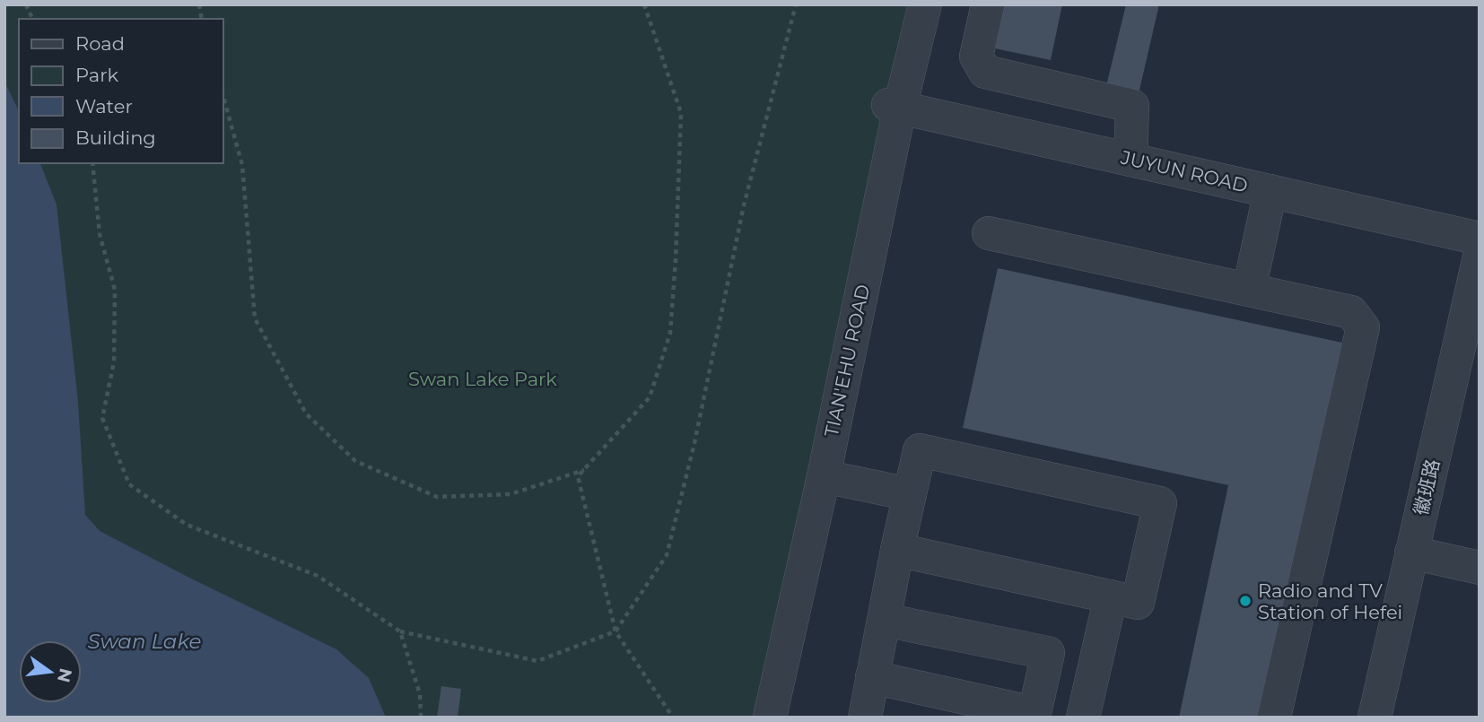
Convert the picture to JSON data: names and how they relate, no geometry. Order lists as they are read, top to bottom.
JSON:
{
  "streets": {
    "street": ["JUYUN ROAD", "TIAN'EHU ROAD", "徽班路"]
  },
  "crossings": [
    ["JUYUN ROAD", "TIAN'EHU ROAD"]
  ],
  "water": ["Swan Lake"],
  "parks": ["Swan Lake Park"],
  "places": ["Radio and TV Station of Hefei"],
  "legend": [
    "Road",
    "Park",
    "Water",
    "Building"
  ],
  "north": "right"
}
